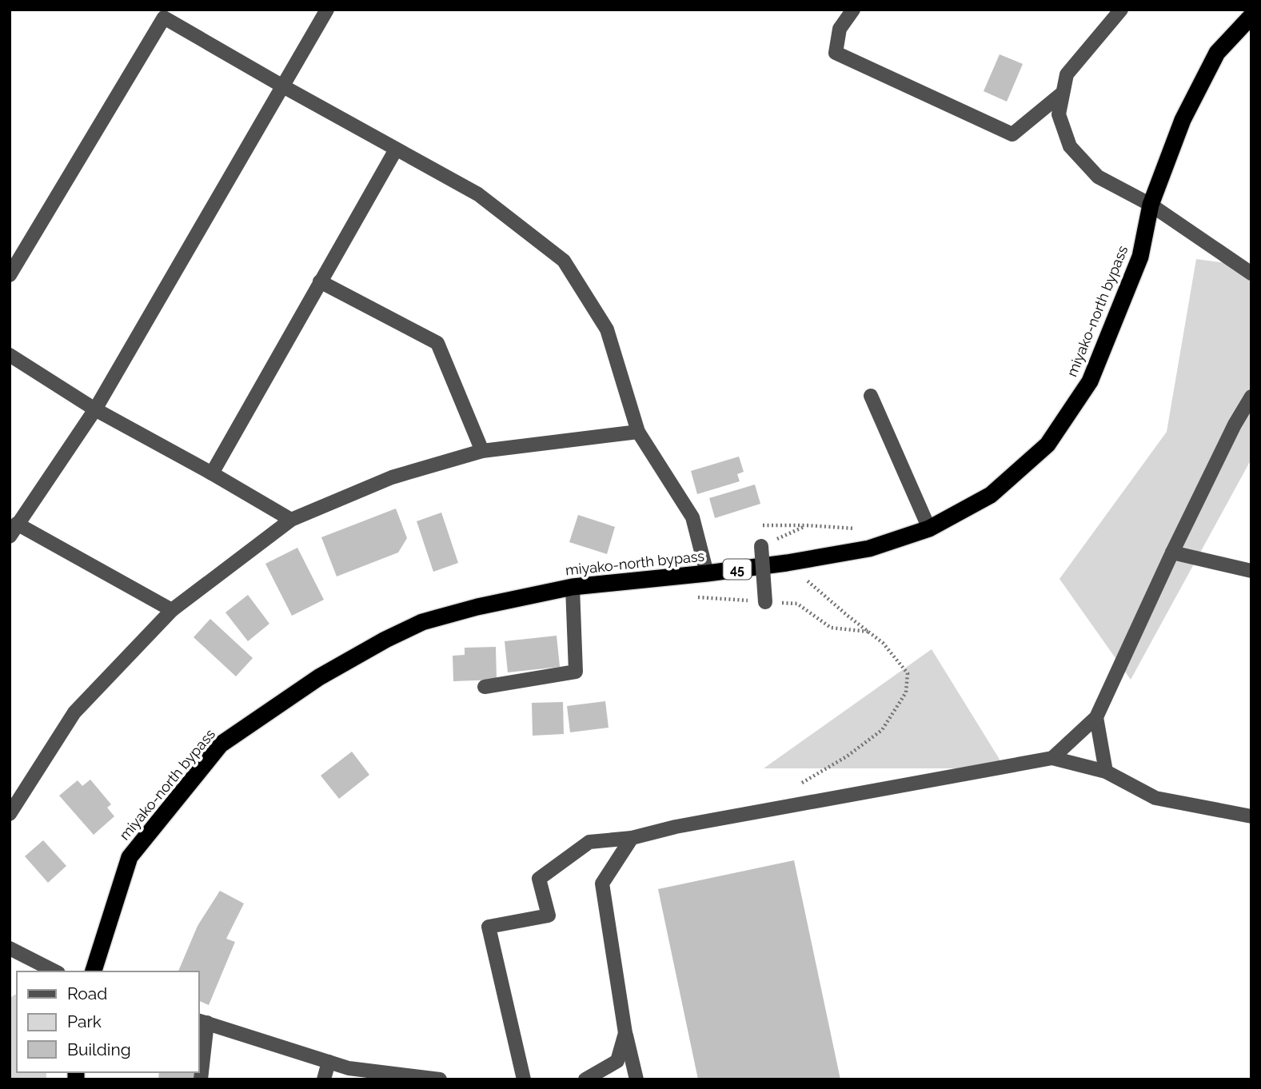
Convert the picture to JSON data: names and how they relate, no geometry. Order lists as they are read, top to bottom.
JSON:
{
  "streets": {
    "highway": ["miyako-north bypass", "45"]
  },
  "legend": ["Road", "Park", "Building"]
}
